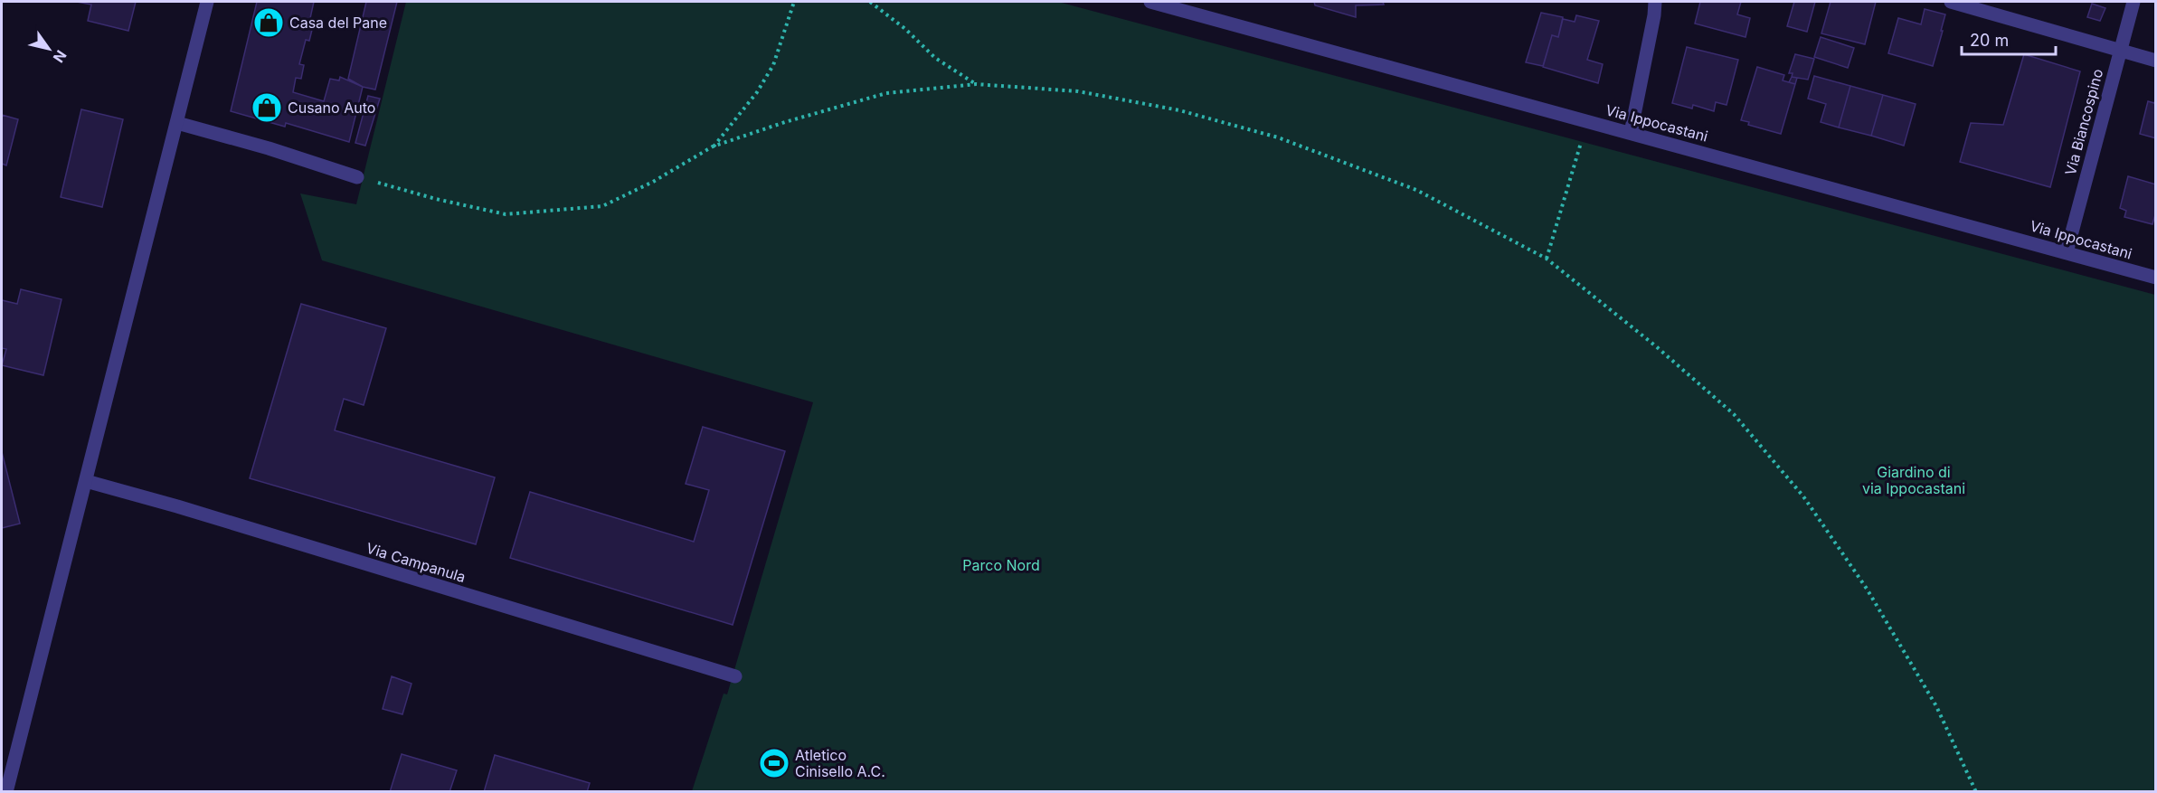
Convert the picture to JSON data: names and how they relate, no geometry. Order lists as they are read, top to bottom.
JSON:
{
  "streets": {
    "street": ["Via Biancospino", "Via Ippocastani", "Via Campanula"]
  },
  "crossings": [
    ["Via Biancospino", "Via Ippocastani"]
  ],
  "parks": ["Giardino di via Ippocastani", "Parco Nord"],
  "places": {
    "shop": ["Casa del Pane", "Cusano Auto"],
    "sports": ["Atletico Cinisello A.C."]
  },
  "scale_bar": "20 m",
  "north": "bottom right"
}
